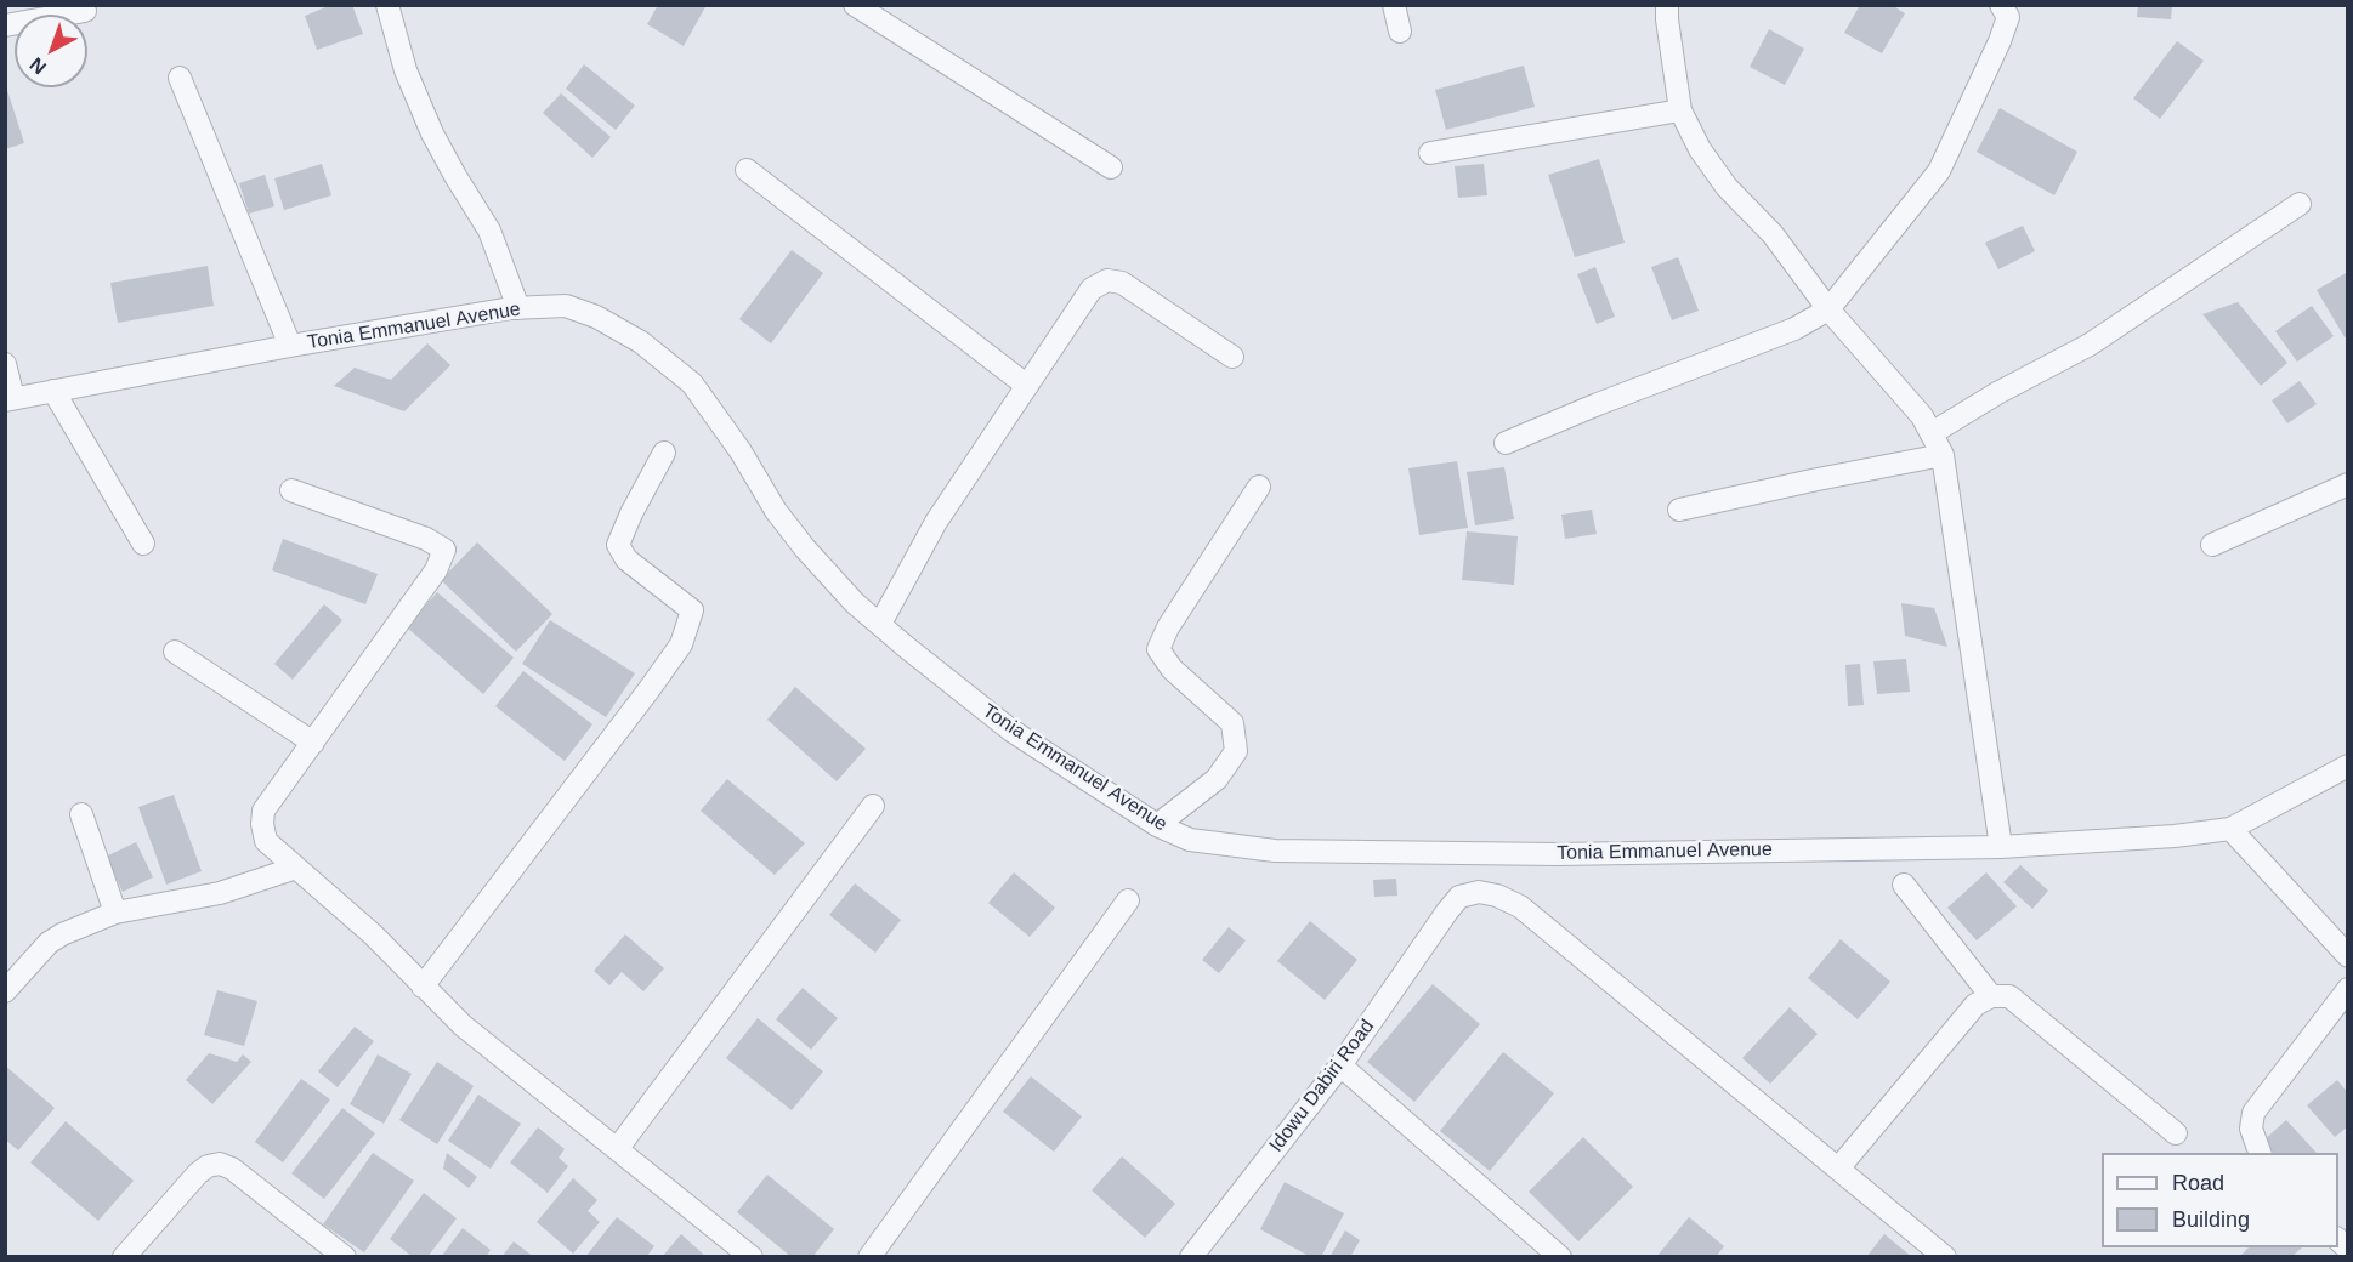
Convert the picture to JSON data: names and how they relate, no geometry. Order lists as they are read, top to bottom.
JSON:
{
  "streets": {
    "street": ["Tonia Emmanuel Avenue", "Idowu Dabiri Road"]
  },
  "legend": ["Road", "Building"],
  "north": "bottom left"
}
